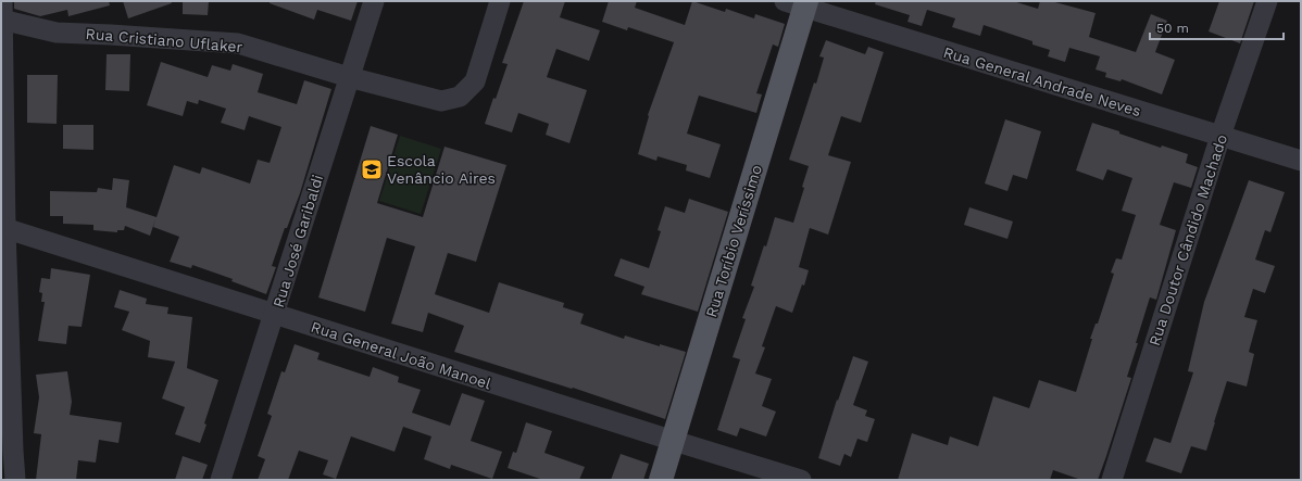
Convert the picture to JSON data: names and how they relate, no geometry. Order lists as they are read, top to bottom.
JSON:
{
  "streets": {
    "main road": ["Rua Toríbio Veríssimo"],
    "street": [
      "Rua Cristiano Uflaker",
      "Rua General Andrade Neves",
      "Rua Doutor Cândido Machado",
      "Rua José Garibaldi",
      "Rua General João Manoel"
    ]
  },
  "crossings": [
    ["Rua Cristiano Uflaker", "Rua José Garibaldi"],
    ["Rua General Andrade Neves", "Rua Doutor Cândido Machado"],
    ["Rua General Andrade Neves", "Rua Toríbio Veríssimo"],
    ["Rua José Garibaldi", "Rua General João Manoel"],
    ["Rua Toríbio Veríssimo", "Rua General João Manoel"]
  ],
  "places": {
    "school or university": ["Escola Venâncio Aires"]
  },
  "scale_bar": "50 m"
}
